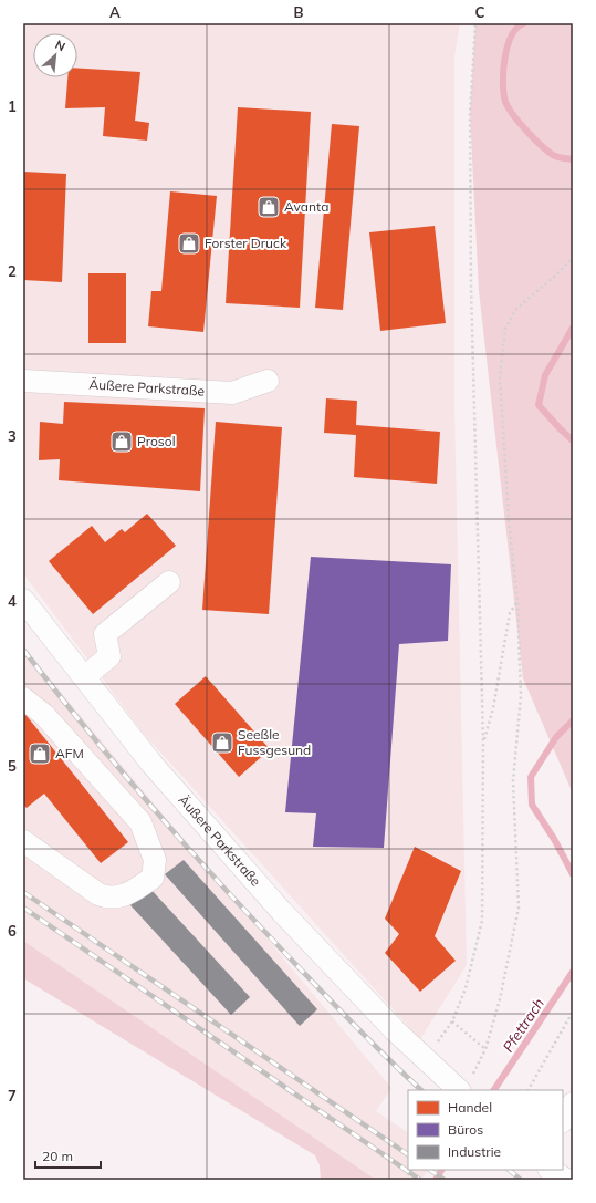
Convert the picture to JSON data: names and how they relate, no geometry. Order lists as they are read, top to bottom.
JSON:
{
  "streets": {
    "street": ["Äußere Parkstraße"]
  },
  "water": ["Pfettrach"],
  "places": {
    "shop": [
      "Avanta",
      "Forster Druck",
      "Prosol",
      "Seeßle Fussgesund",
      "AFM"
    ]
  },
  "legend": ["Handel", "Büros", "Industrie"],
  "scale_bar": "20 m",
  "north": "top right",
  "grid": {
    "columns": ["A", "B", "C"],
    "rows": [
      "1",
      "2",
      "3",
      "4",
      "5",
      "6",
      "7"
    ]
  }
}
